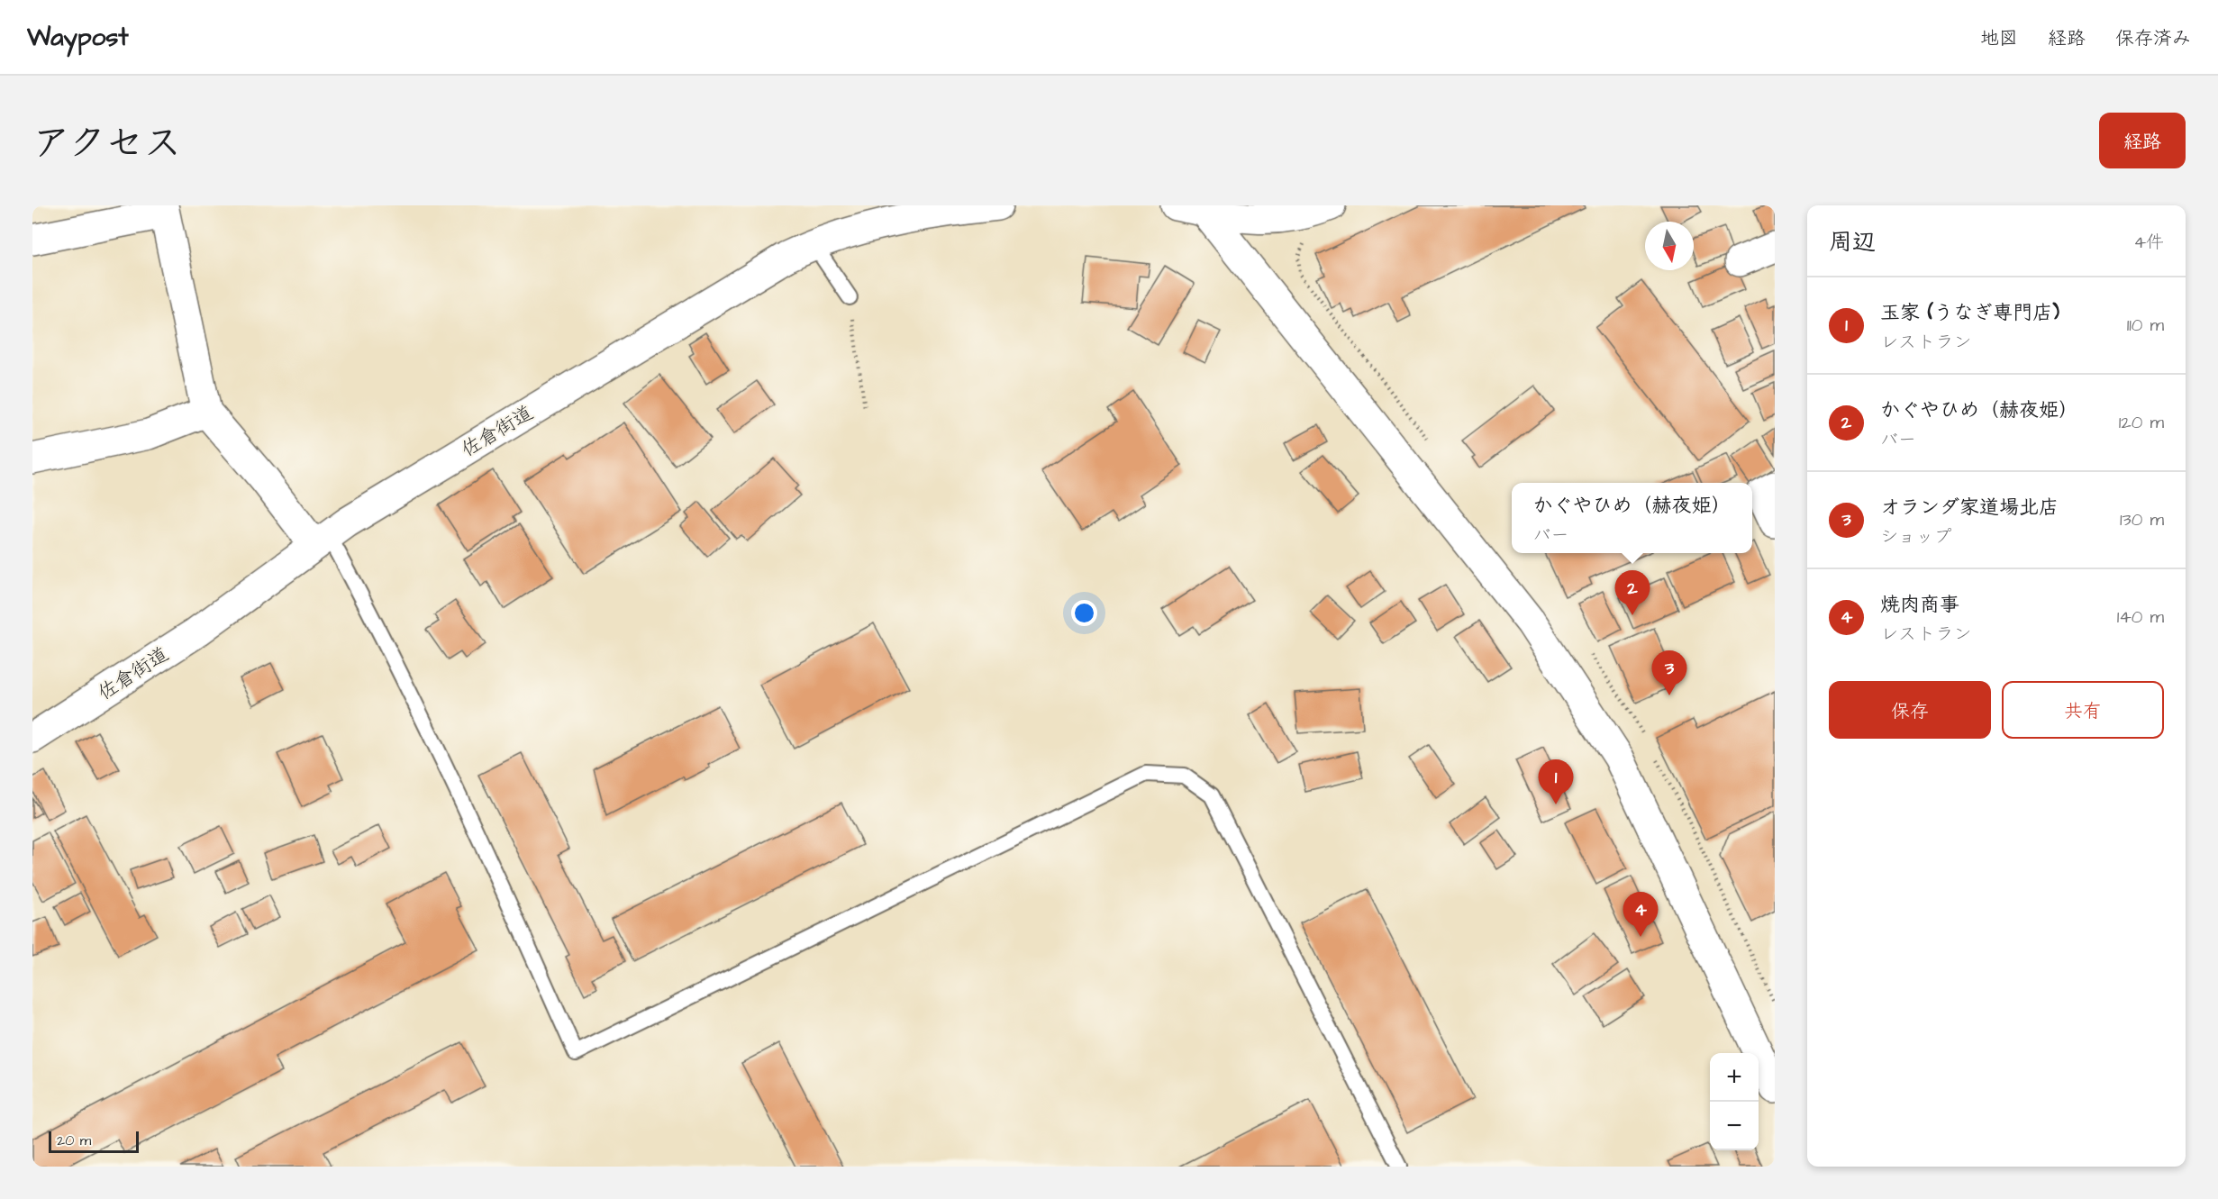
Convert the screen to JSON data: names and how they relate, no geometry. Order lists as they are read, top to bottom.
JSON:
{
  "streets": {
    "main road": ["佐倉街道"]
  },
  "scale_bar": "20 m",
  "north": "bottom",
  "page": {
    "header": "Waypost",
    "nav": ["地図", "経路", "保存済み"],
    "title": "アクセス",
    "buttons": [
      "経路",
      ["保存", "共有"]
    ],
    "heading": ["周辺", "4件"],
    "list": [
      {
        "mark": "1",
        "name": "玉家 (うなぎ専門店)",
        "note": "レストラン",
        "value": "110 m"
      },
      {
        "mark": "2",
        "name": "かぐやひめ（赫夜姫）",
        "note": "バー",
        "value": "120 m"
      },
      {
        "mark": "3",
        "name": "オランダ家道場北店",
        "note": "ショップ",
        "value": "130 m"
      },
      {
        "mark": "4",
        "name": "焼肉商事",
        "note": "レストラン",
        "value": "140 m"
      }
    ],
    "popup": ["かぐやひめ（赫夜姫）", "バー"],
    "pins": [
      "2",
      "3",
      "1",
      "4"
    ],
    "map_buttons": ["+", "−"],
    "scale": "20 m"
  }
}
